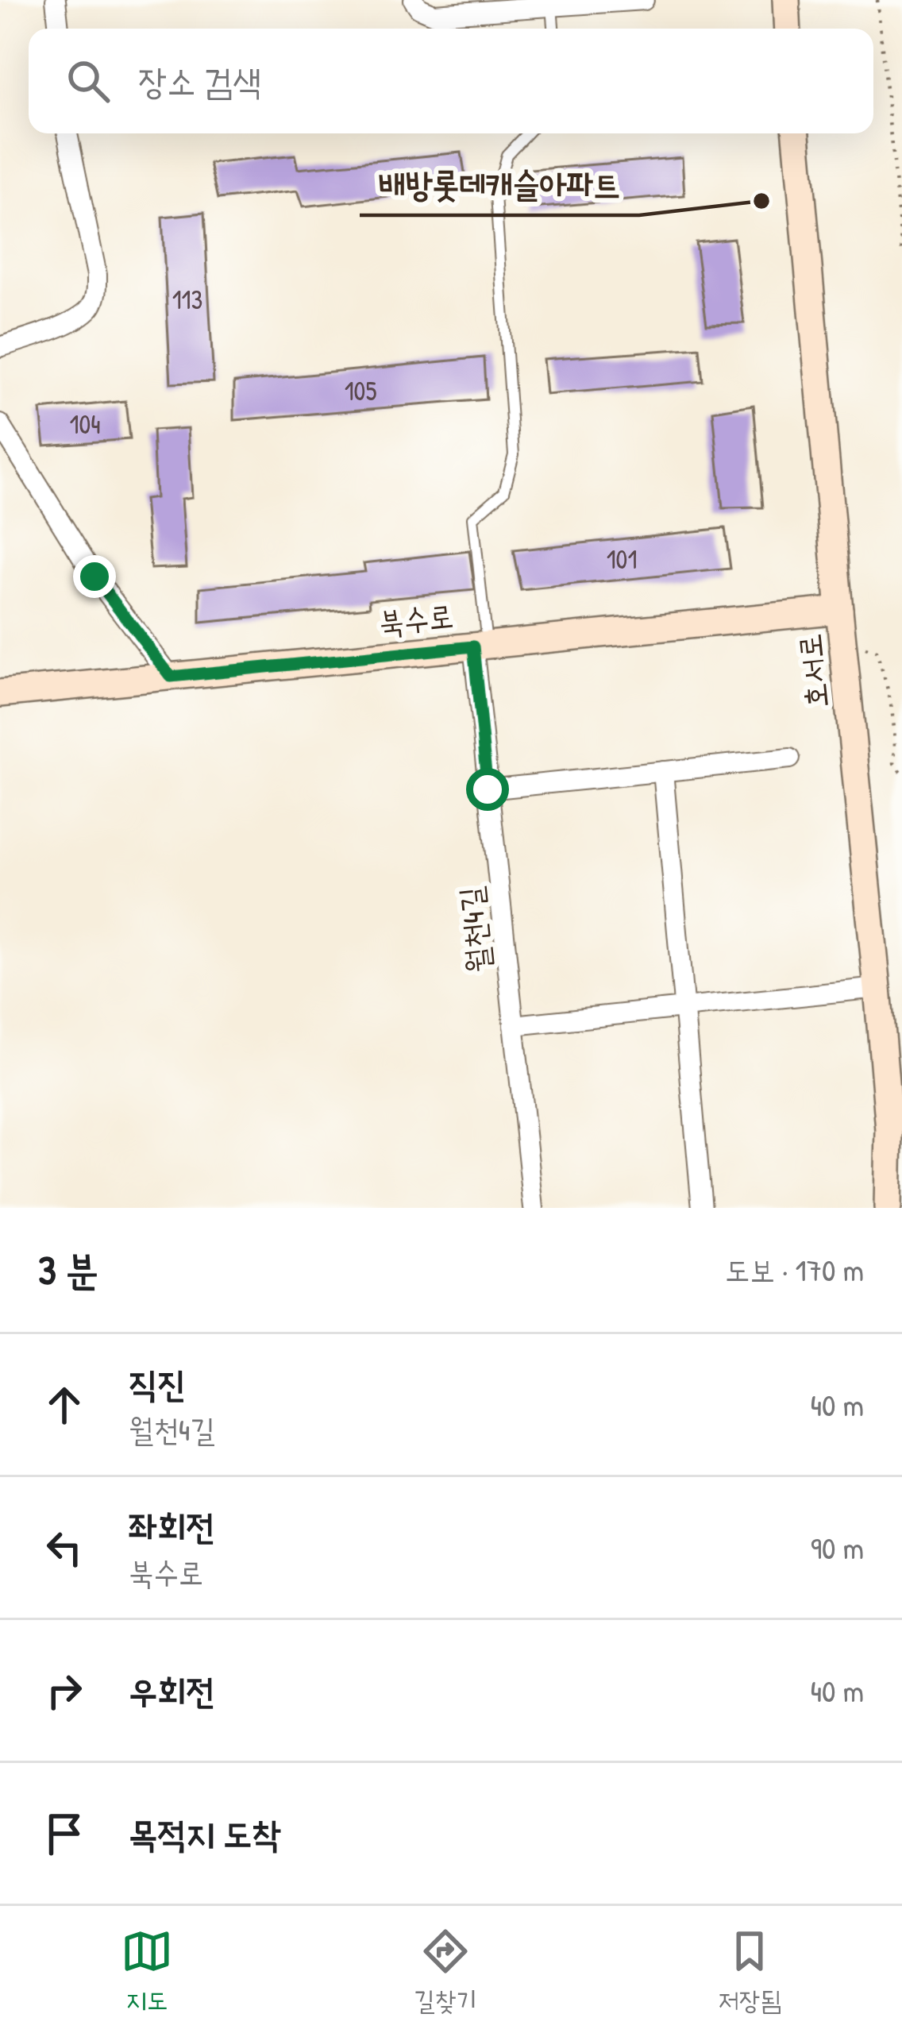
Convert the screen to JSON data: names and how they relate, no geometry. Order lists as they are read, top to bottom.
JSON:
{
  "streets": {
    "street": ["북수로", "호서로", "월천4길"]
  },
  "crossings": [
    ["북수로", "호서로"],
    ["북수로", "월천4길"]
  ],
  "places": ["배방롯데캐슬아파트"],
  "house_numbers": [
    "113",
    "105",
    "104",
    "101"
  ],
  "page": {
    "search": "장소 검색",
    "heading": ["3 분", "도보 · 170 m"],
    "list": [
      ["직진", "월천4길", "40 m"],
      ["좌회전", "북수로", "90 m"],
      ["우회전", "40 m"],
      "목적지 도착"
    ],
    "nav": ["지도", "길찾기", "저장됨"]
  }
}
